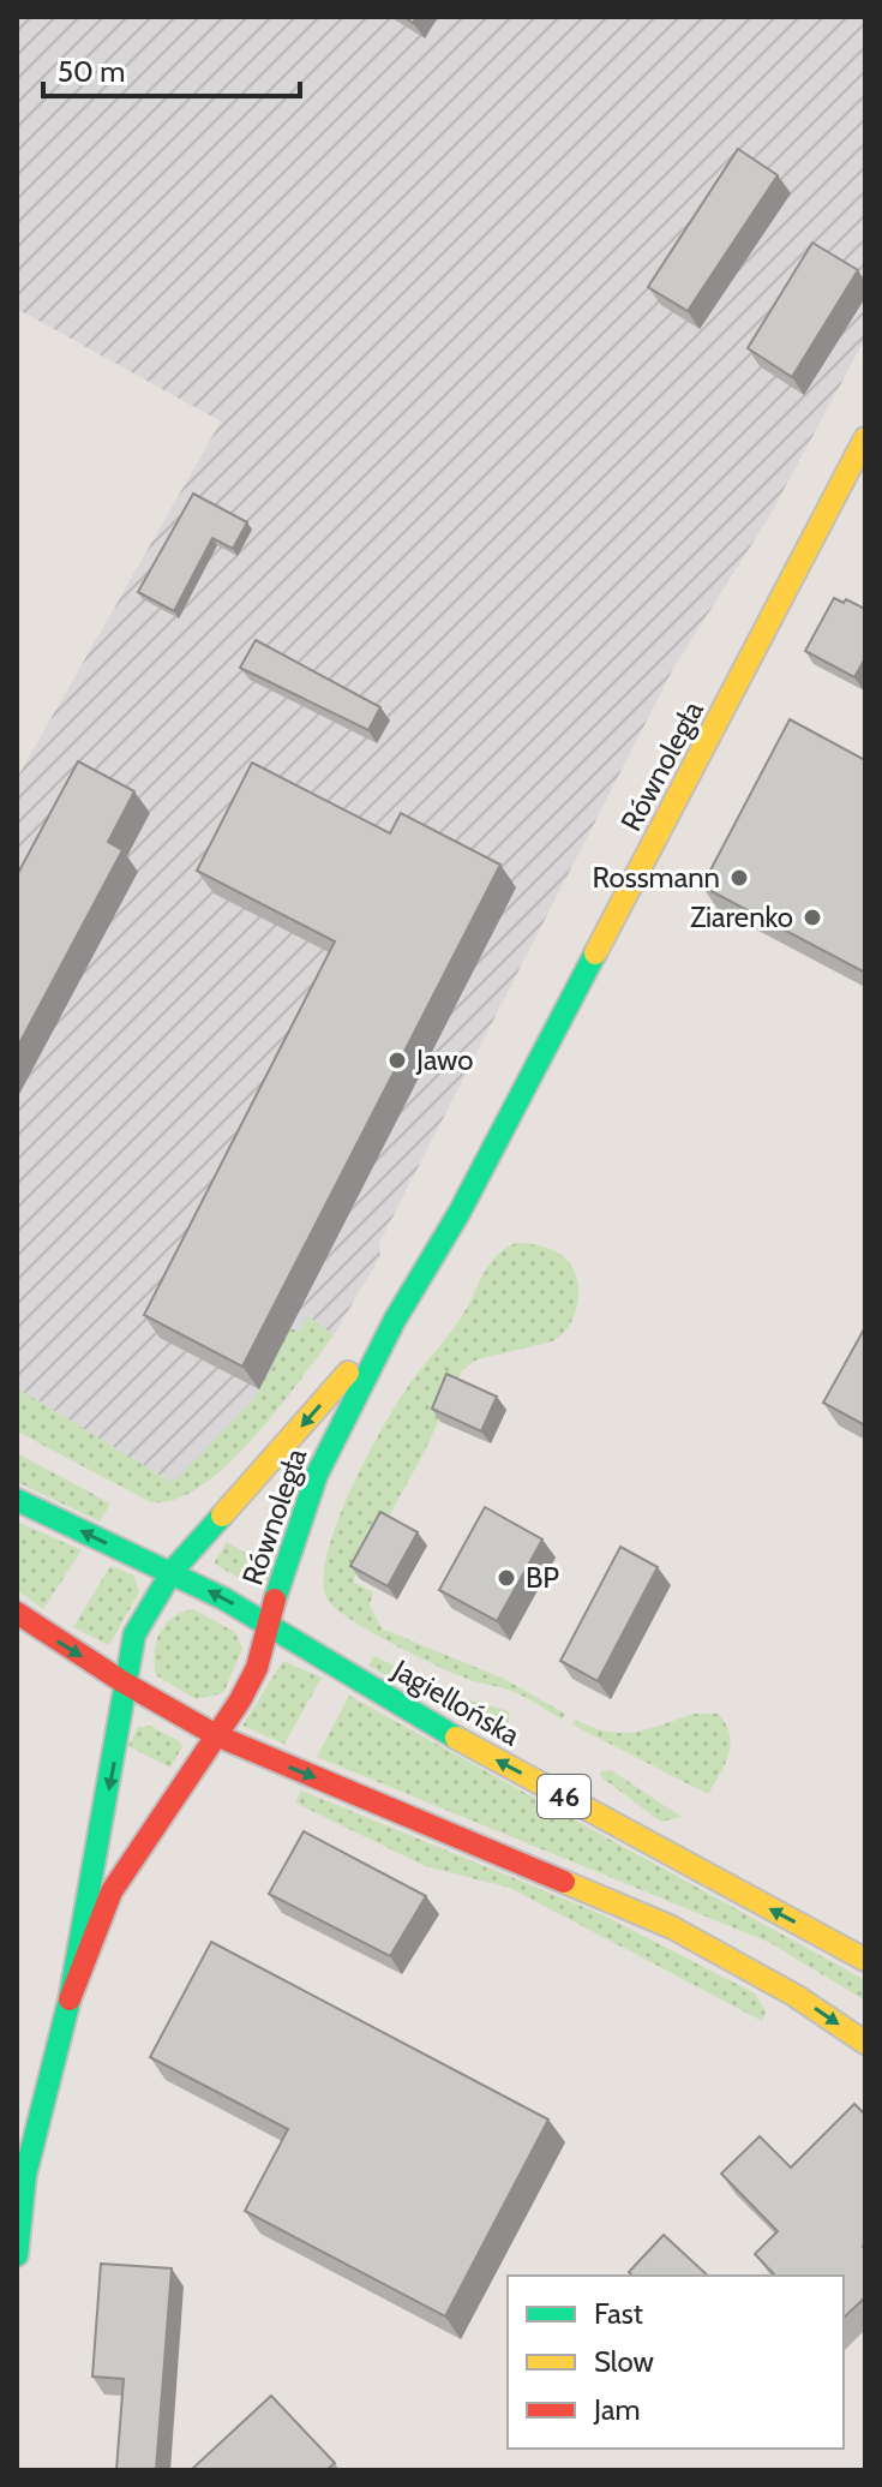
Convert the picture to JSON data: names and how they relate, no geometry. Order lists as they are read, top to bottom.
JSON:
{
  "streets": {
    "street": ["Równoległa", "Jagiellońska", "46"]
  },
  "crossings": [
    ["Równoległa", "Jagiellońska"]
  ],
  "places": [
    "Rossmann",
    "Ziarenko",
    "Jawo",
    "BP"
  ],
  "legend": ["Fast", "Slow", "Jam"],
  "scale_bar": "50 m"
}
